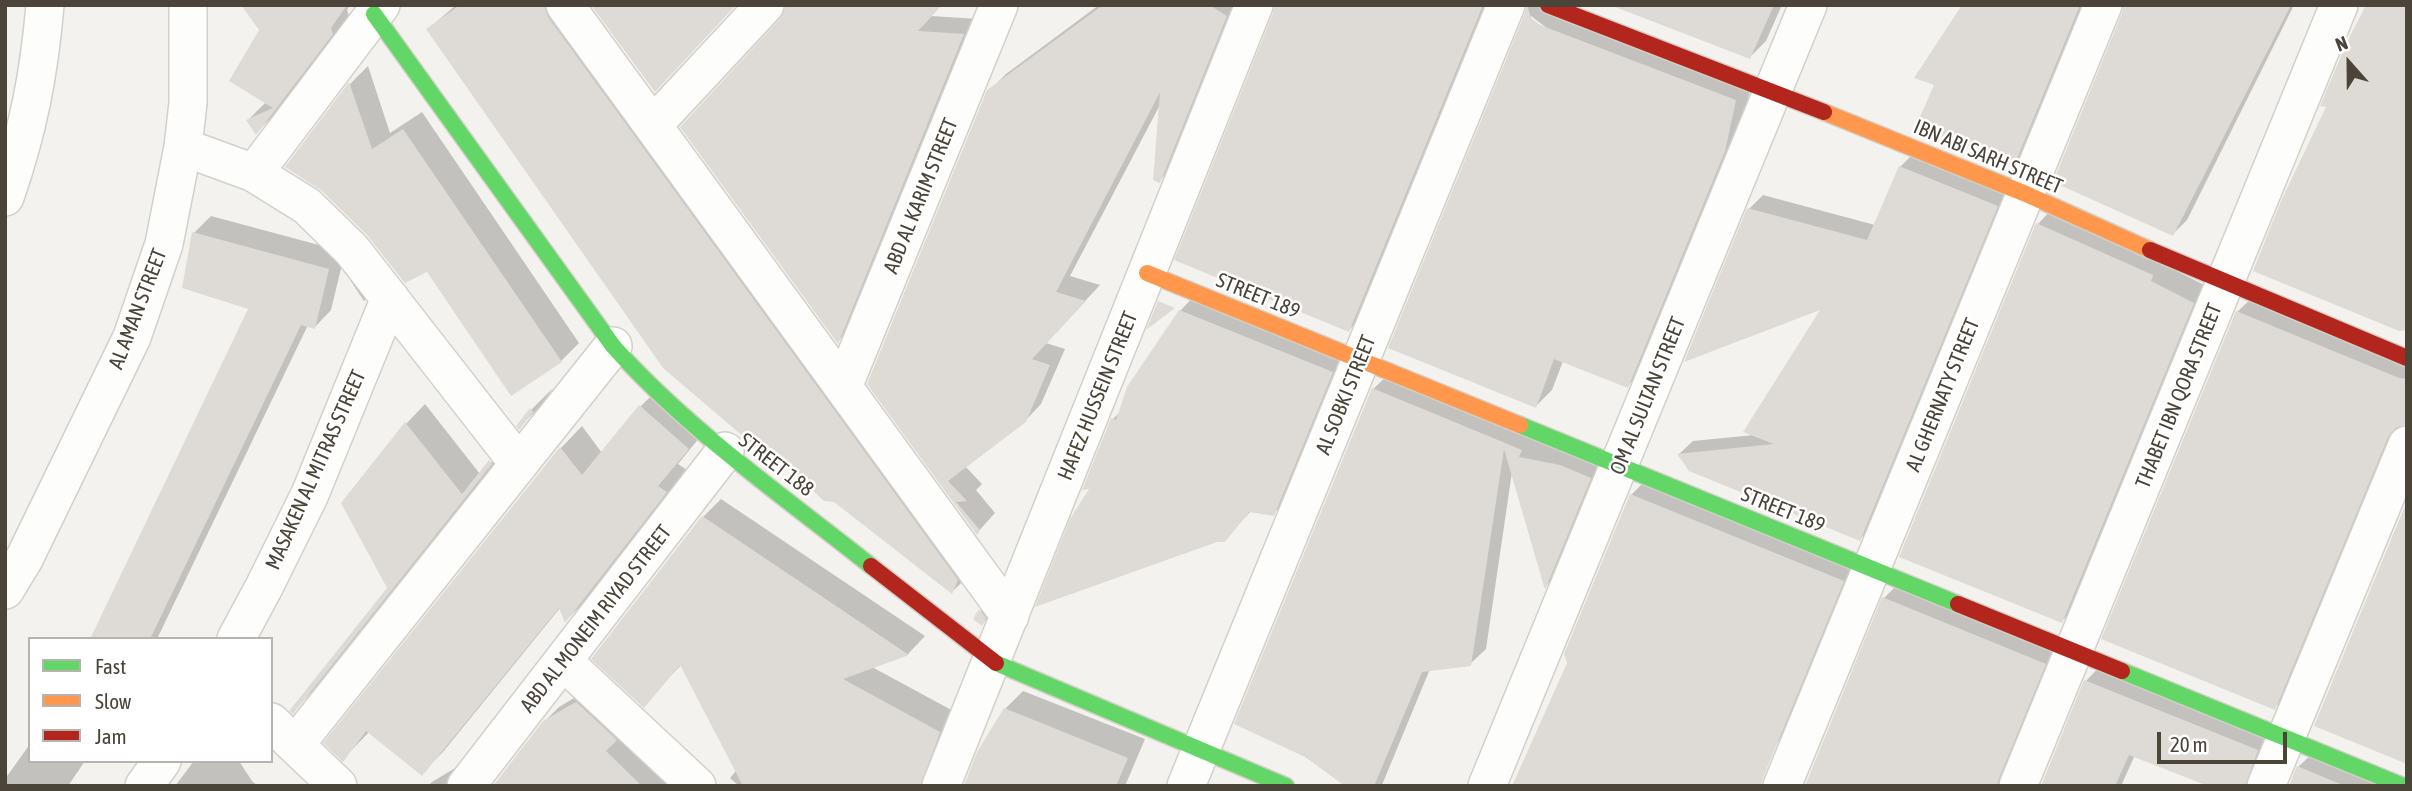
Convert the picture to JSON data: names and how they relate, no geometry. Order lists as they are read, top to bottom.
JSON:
{
  "streets": {
    "street": [
      "IBN ABI SARH STREET",
      "ABD AL KARIM STREET",
      "STREET 189",
      "AL AMAN STREET",
      "AL SOBKI STREET",
      "AL GHERNATY STREET",
      "HAFEZ HUSSEIN STREET",
      "OM AL SULTAN STREET",
      "THABET IBN QORA STREET",
      "STREET 188",
      "MASAKEN AL MITRAS STREET",
      "ABD AL MONEIM RIYAD STREET"
    ]
  },
  "crossings": [
    ["IBN ABI SARH STREET", "AL GHERNATY STREET"],
    ["IBN ABI SARH STREET", "OM AL SULTAN STREET"],
    ["IBN ABI SARH STREET", "THABET IBN QORA STREET"],
    ["STREET 189", "AL SOBKI STREET"],
    ["STREET 189", "AL GHERNATY STREET"],
    ["STREET 189", "HAFEZ HUSSEIN STREET"],
    ["STREET 189", "OM AL SULTAN STREET"],
    ["STREET 189", "THABET IBN QORA STREET"],
    ["AL SOBKI STREET", "STREET 188"],
    ["HAFEZ HUSSEIN STREET", "STREET 188"],
    ["STREET 188", "ABD AL MONEIM RIYAD STREET"]
  ],
  "legend": ["Fast", "Slow", "Jam"],
  "scale_bar": "20 m",
  "north": "top"
}
